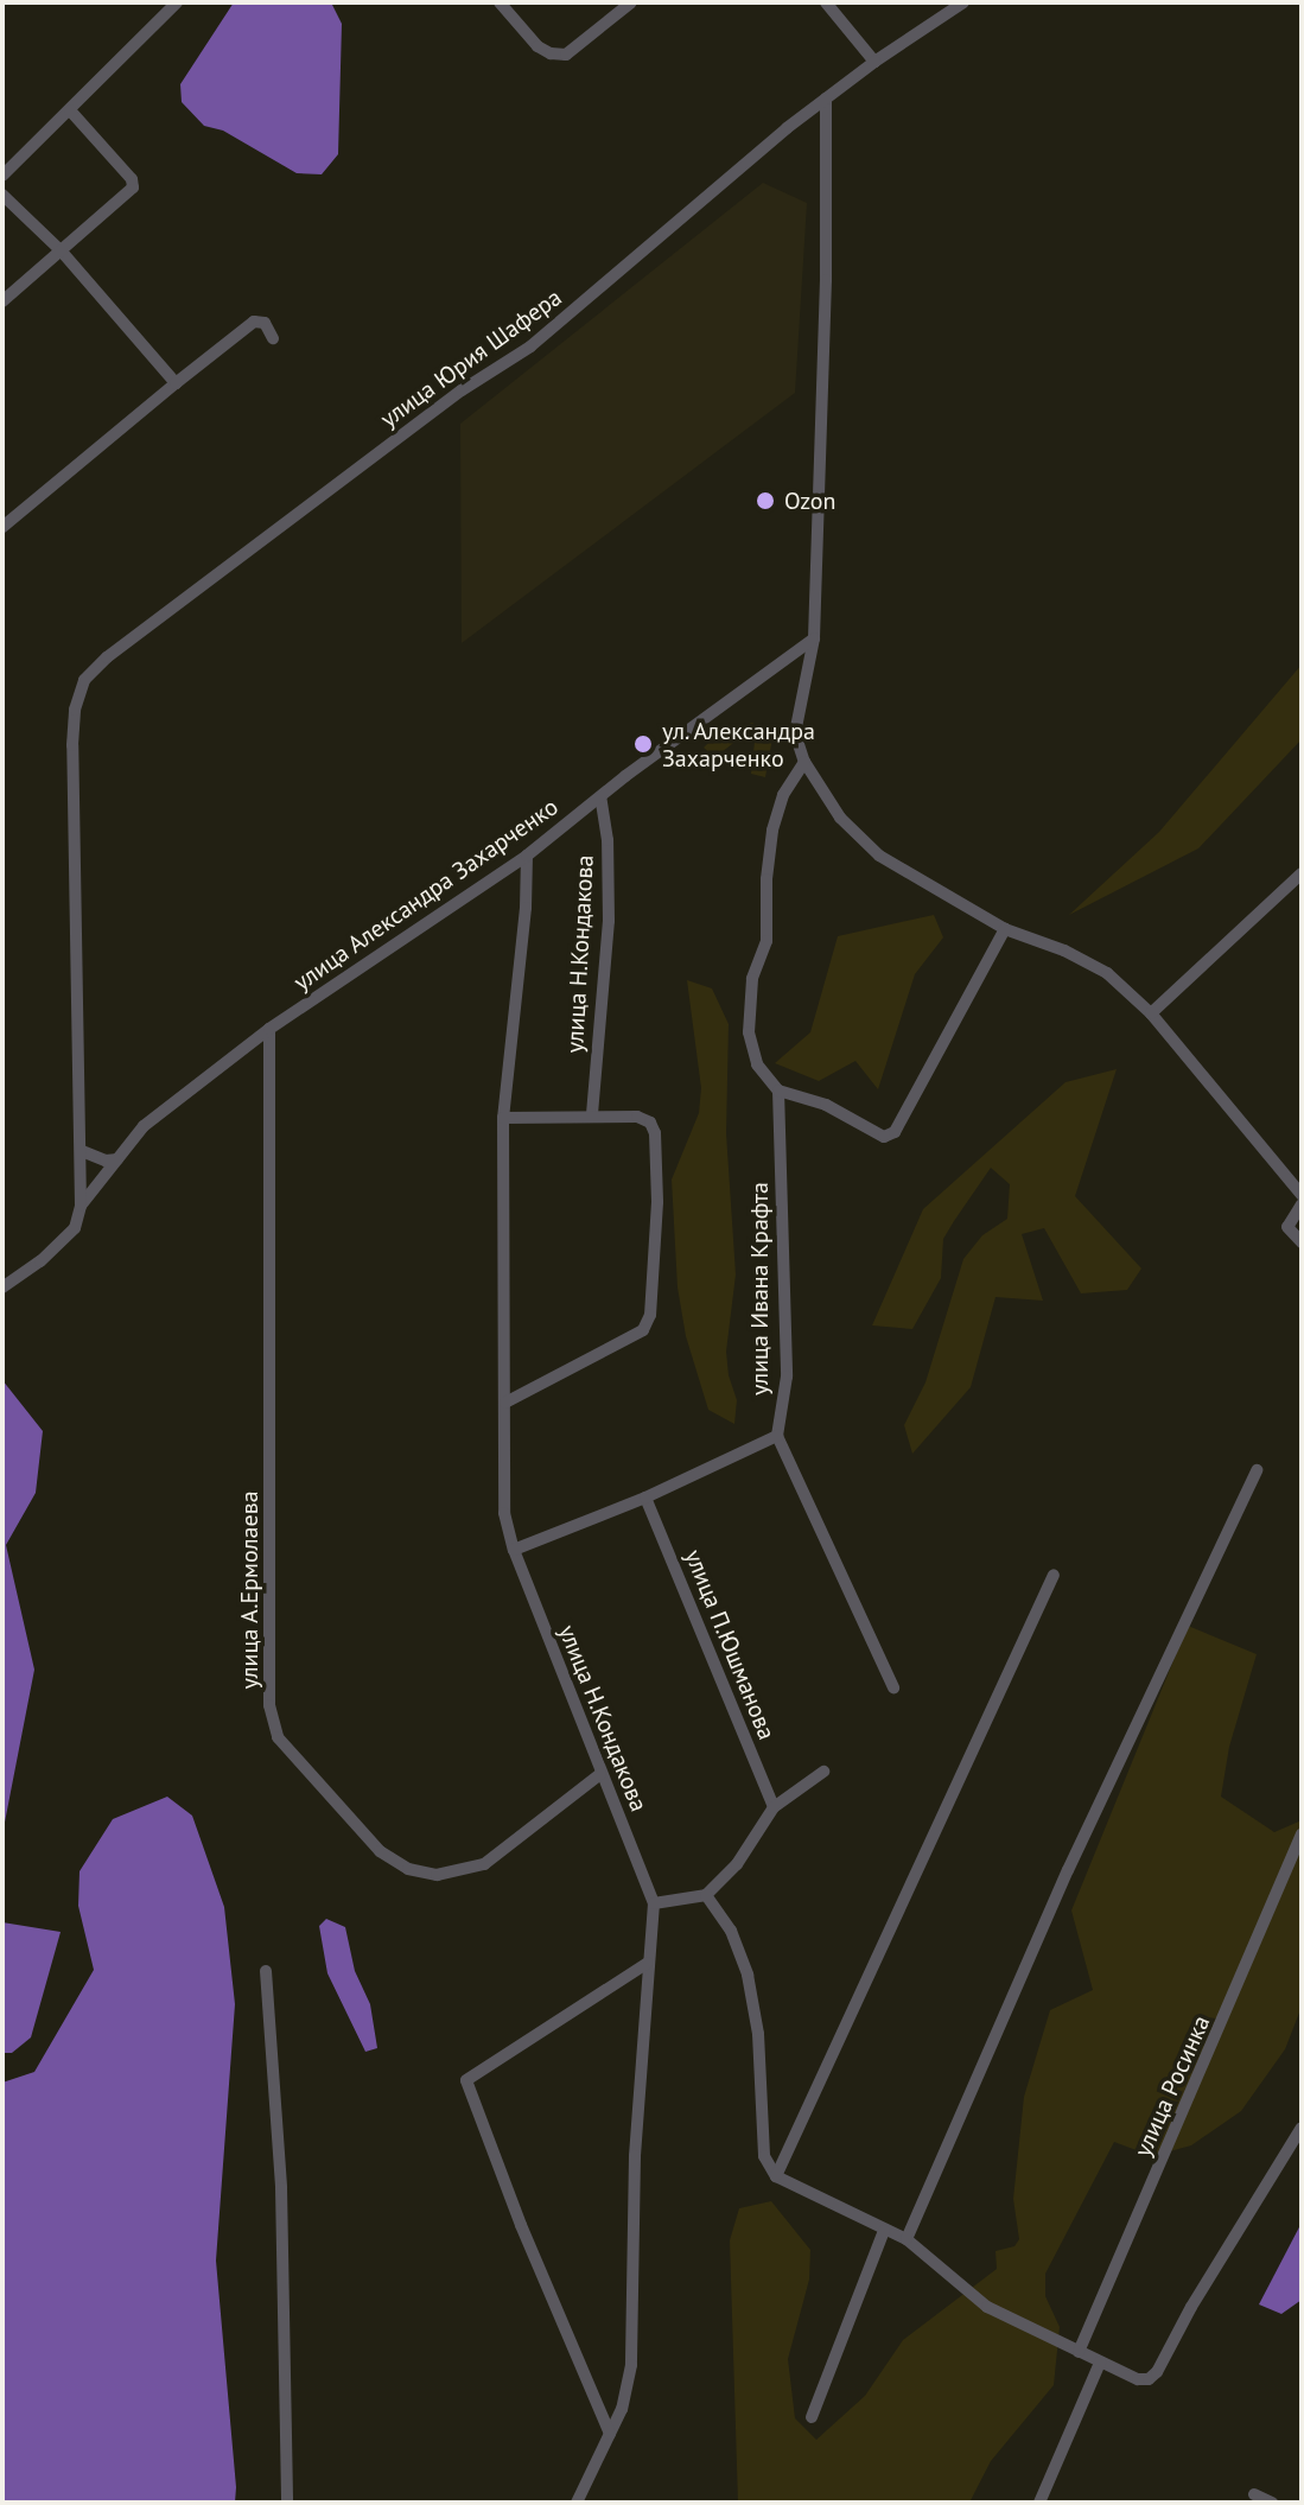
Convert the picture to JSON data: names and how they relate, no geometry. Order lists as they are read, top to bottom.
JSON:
{
  "streets": {
    "street": [
      "улица Юрия Шафера",
      "улица Александра Захарченко",
      "улица Н.Кондакова",
      "улица Ивана Крафта",
      "улица А.Ермолаева",
      "улица П.Юшманова",
      "улица Росинка"
    ]
  },
  "crossings": [
    ["улица Александра Захарченко", "улица Н.Кондакова"],
    ["улица Александра Захарченко", "улица А.Ермолаева"],
    ["улица Н.Кондакова", "улица А.Ермолаева"]
  ],
  "places": ["Ozon", "ул. Александра Захарченко"]
}
